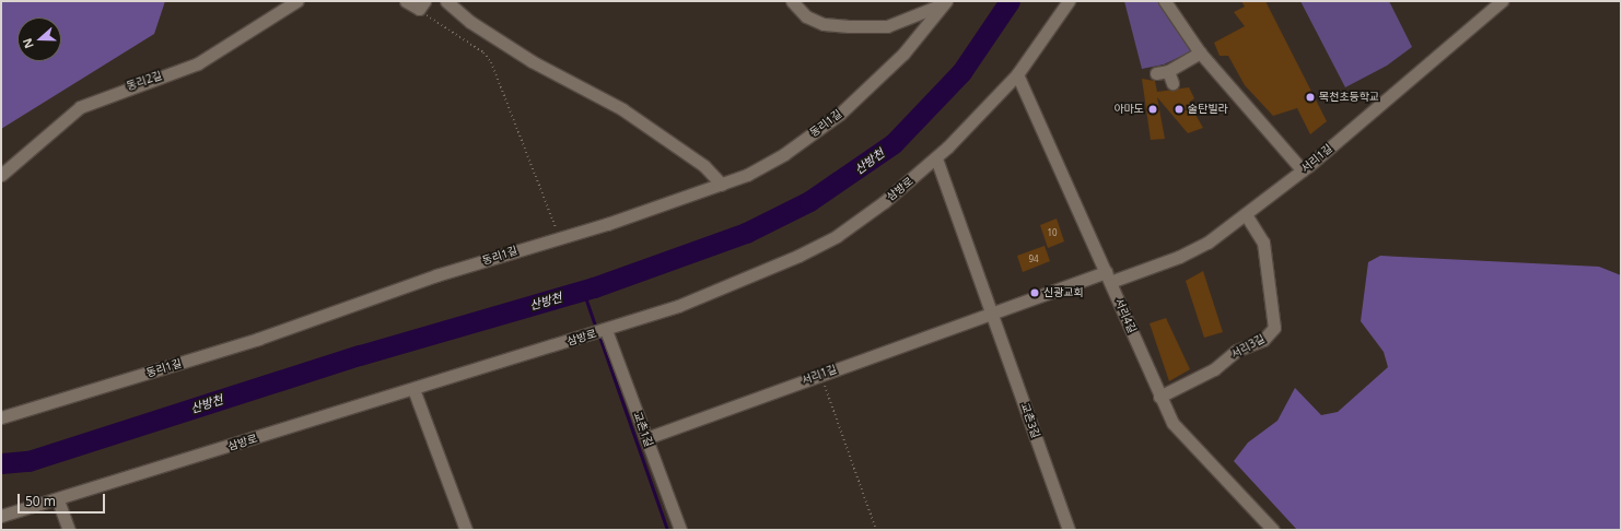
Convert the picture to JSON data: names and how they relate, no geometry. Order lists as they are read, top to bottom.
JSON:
{
  "streets": {
    "street": [
      "동리2길",
      "동리1길",
      "서리1길",
      "삼방로",
      "서리4길",
      "서리3길",
      "교촌3길",
      "교촌1길"
    ]
  },
  "crossings": [
    ["서리1길", "서리4길"],
    ["서리1길", "서리3길"],
    ["서리1길", "교촌3길"],
    ["서리1길", "교촌1길"],
    ["삼방로", "서리4길"],
    ["삼방로", "교촌1길"],
    ["서리4길", "서리3길"]
  ],
  "water": ["산방천"],
  "places": [
    "목천초등학교",
    "아마도",
    "술탄빌라",
    "신광교회"
  ],
  "house_numbers": ["10", "94"],
  "scale_bar": "50 m",
  "north": "left"
}
